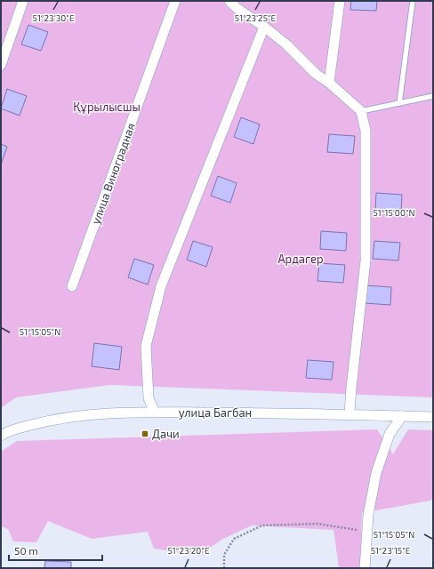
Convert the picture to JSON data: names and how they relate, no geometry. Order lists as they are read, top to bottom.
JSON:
{
  "streets": {
    "street": ["улица Виноградная", "улица Багбан"]
  },
  "parks": ["Құрылысшы", "Ардагер"],
  "places": {
    "transit": ["Дачи"]
  },
  "scale_bar": "50 m",
  "coordinates": [
    "51°23'30\"E",
    "51°23'25\"E",
    "51°15'00\"N",
    "51°15'05\"N",
    "51°23'20\"E",
    "51°23'15\"E"
  ]
}
